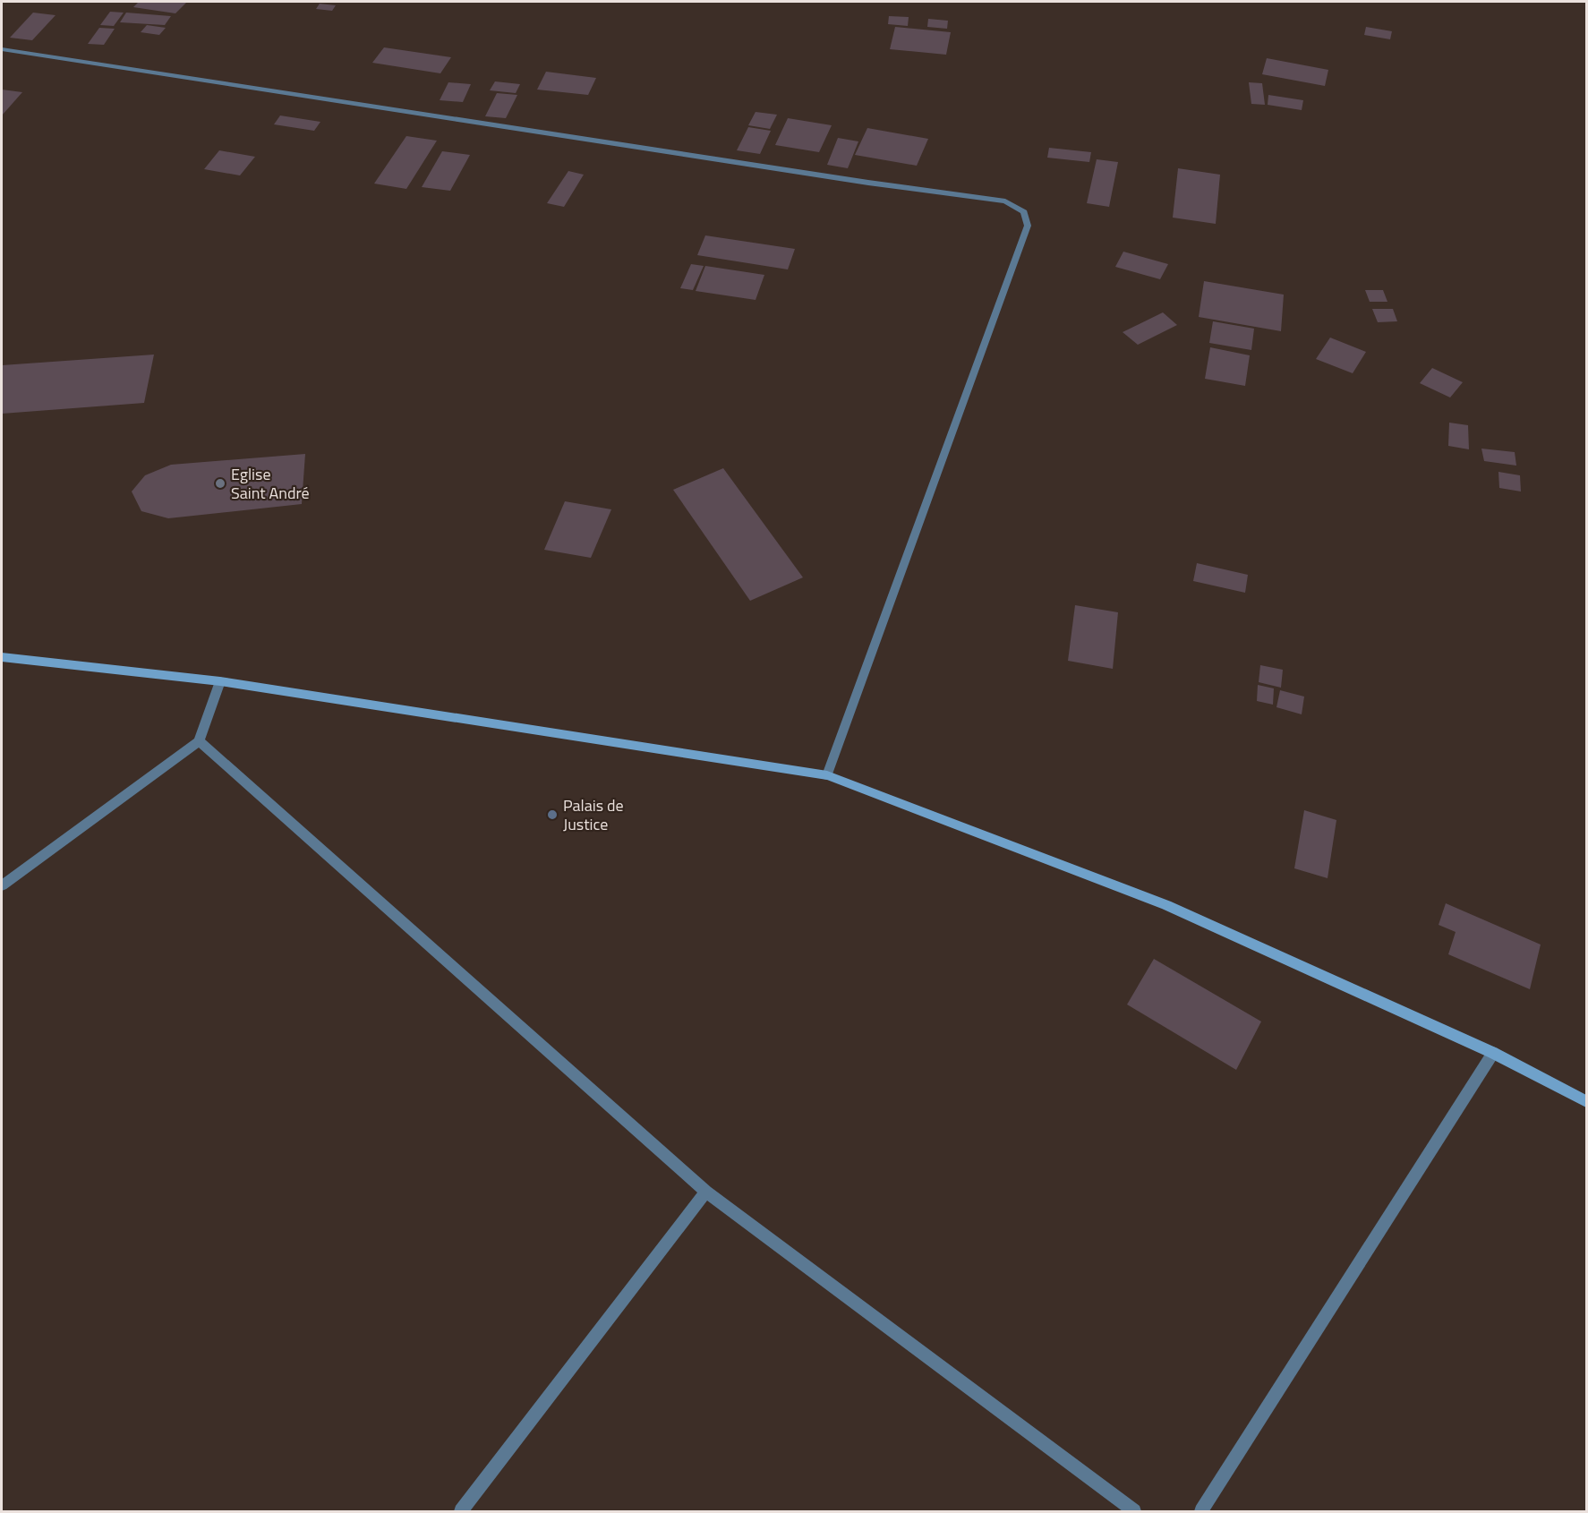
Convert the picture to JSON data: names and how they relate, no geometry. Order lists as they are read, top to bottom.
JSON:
{
  "places": ["Eglise Saint André", "Palais de Justice"]
}
